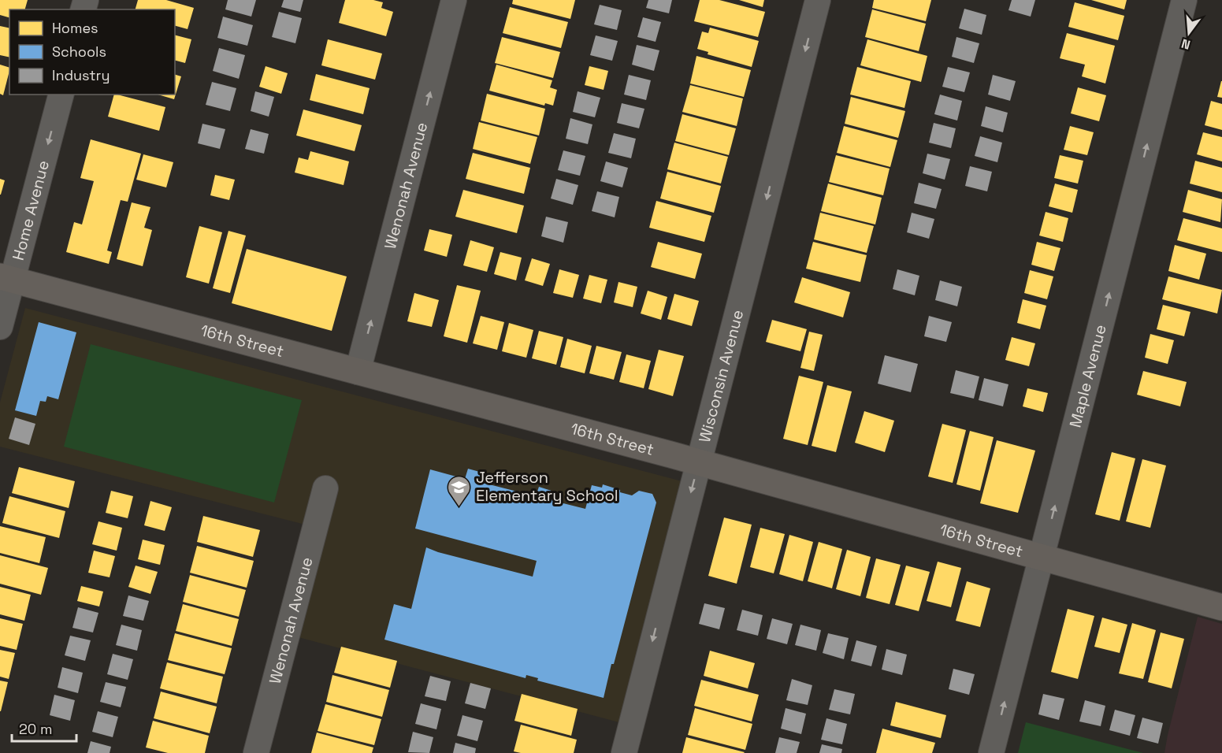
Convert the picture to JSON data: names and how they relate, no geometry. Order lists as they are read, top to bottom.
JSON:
{
  "streets": {
    "street": [
      "Wenonah Avenue",
      "Home Avenue",
      "16th Street",
      "Wisconsin Avenue",
      "Maple Avenue"
    ]
  },
  "crossings": [
    ["Wenonah Avenue", "16th Street"],
    ["Home Avenue", "16th Street"],
    ["16th Street", "Wisconsin Avenue"],
    ["16th Street", "Maple Avenue"]
  ],
  "one_way": [
    "Wenonah Avenue",
    "Home Avenue",
    "Wisconsin Avenue",
    "Maple Avenue"
  ],
  "places": {
    "school or university": ["Jefferson Elementary School"]
  },
  "legend": ["Homes", "Schools", "Industry"],
  "scale_bar": "20 m",
  "north": "bottom"
}
